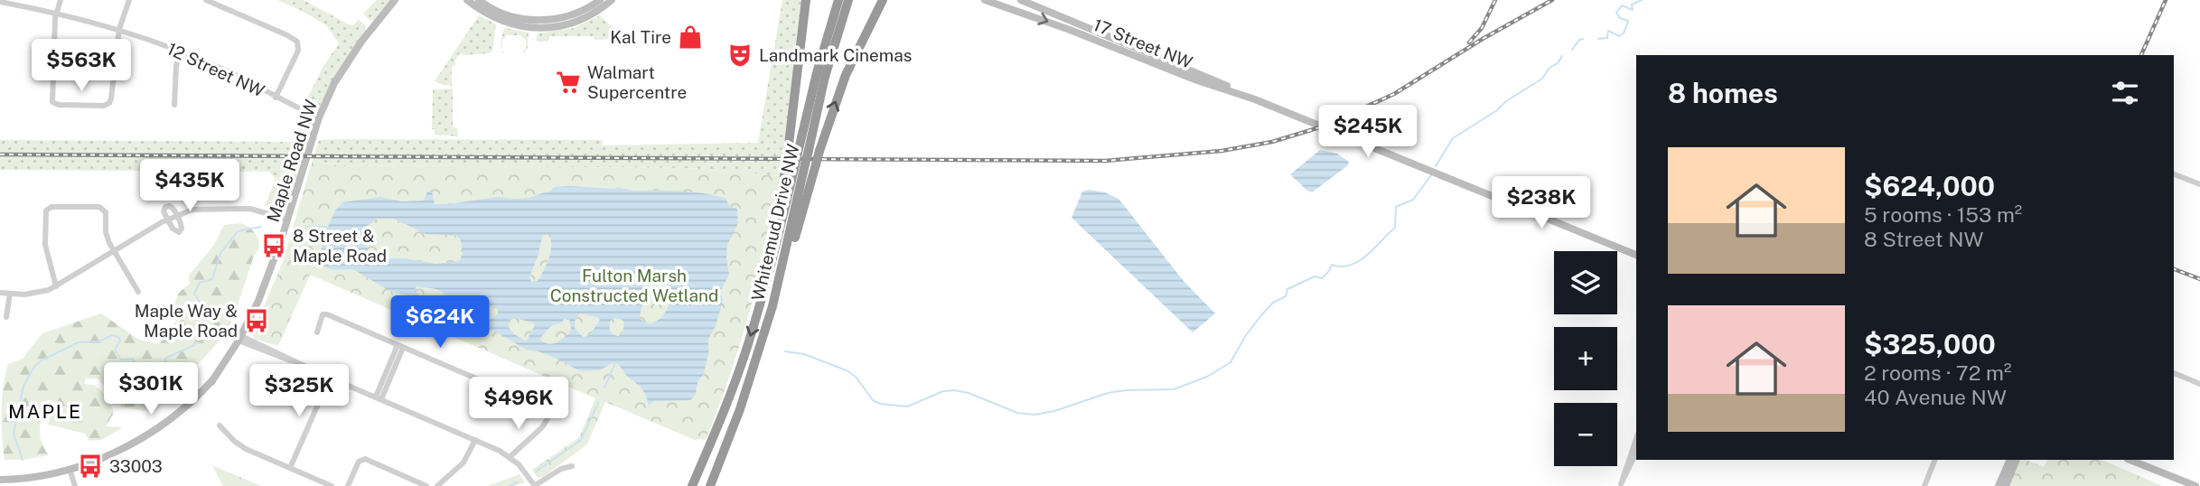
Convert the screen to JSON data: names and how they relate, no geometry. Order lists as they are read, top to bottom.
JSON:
{
  "streets": {
    "highway": ["Whitemud Drive NW"],
    "street": ["17 Street NW", "12 Street NW", "Maple Road NW"]
  },
  "crossings": [
    ["12 Street NW", "Maple Road NW"]
  ],
  "districts": ["MAPLE"],
  "parks": ["Fulton Marsh Constructed Wetland"],
  "places": {
    "shop": ["Kal Tire"],
    "theatre": ["Landmark Cinemas"],
    "supermarket": ["Walmart Supercentre"],
    "bus stop": ["8 Street & Maple Road", "Maple Way & Maple Road", "33003"]
  },
  "page": {
    "price": [
      "$563K",
      "$245K",
      "$435K",
      "$238K",
      "$624K",
      "$301K",
      "$325K",
      "$496K"
    ],
    "heading": "8 homes",
    "list": [
      {
        "name": "$624,000",
        "note": "5 rooms · 153 m² · 8 Street NW"
      },
      {
        "name": "$325,000",
        "note": "2 rooms · 72 m² · 40 Avenue NW"
      }
    ],
    "map_buttons": ["+", "−"]
  }
}
